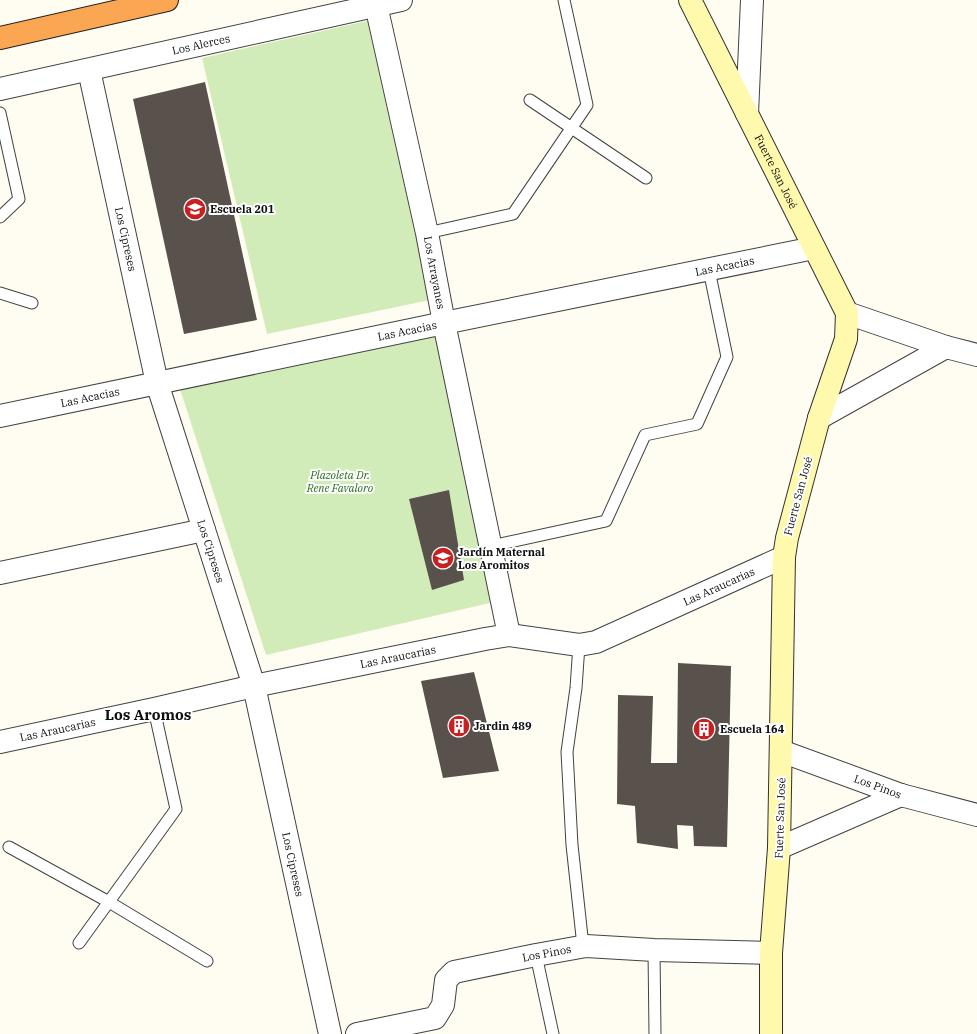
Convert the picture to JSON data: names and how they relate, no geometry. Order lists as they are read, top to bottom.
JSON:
{
  "streets": {
    "street": [
      "Los Alerces",
      "Fuerte San José",
      "Los Cipreses",
      "Las Acacias",
      "Los Arrayanes",
      "Las Araucarias",
      "Los Pinos"
    ]
  },
  "crossings": [
    ["Los Alerces", "Los Cipreses"],
    ["Los Alerces", "Los Arrayanes"],
    ["Fuerte San José", "Las Acacias"],
    ["Fuerte San José", "Las Araucarias"],
    ["Fuerte San José", "Los Pinos"],
    ["Los Cipreses", "Las Acacias"],
    ["Los Cipreses", "Las Araucarias"],
    ["Las Acacias", "Los Arrayanes"],
    ["Los Arrayanes", "Las Araucarias"]
  ],
  "districts": ["Los Aromos"],
  "parks": ["Plazoleta Dr. Rene Favaloro"],
  "places": {
    "school or university": ["Escuela 201", "Jardín Maternal Los Aromitos"],
    "building": ["Jardin 489", "Escuela 164"]
  }
}
